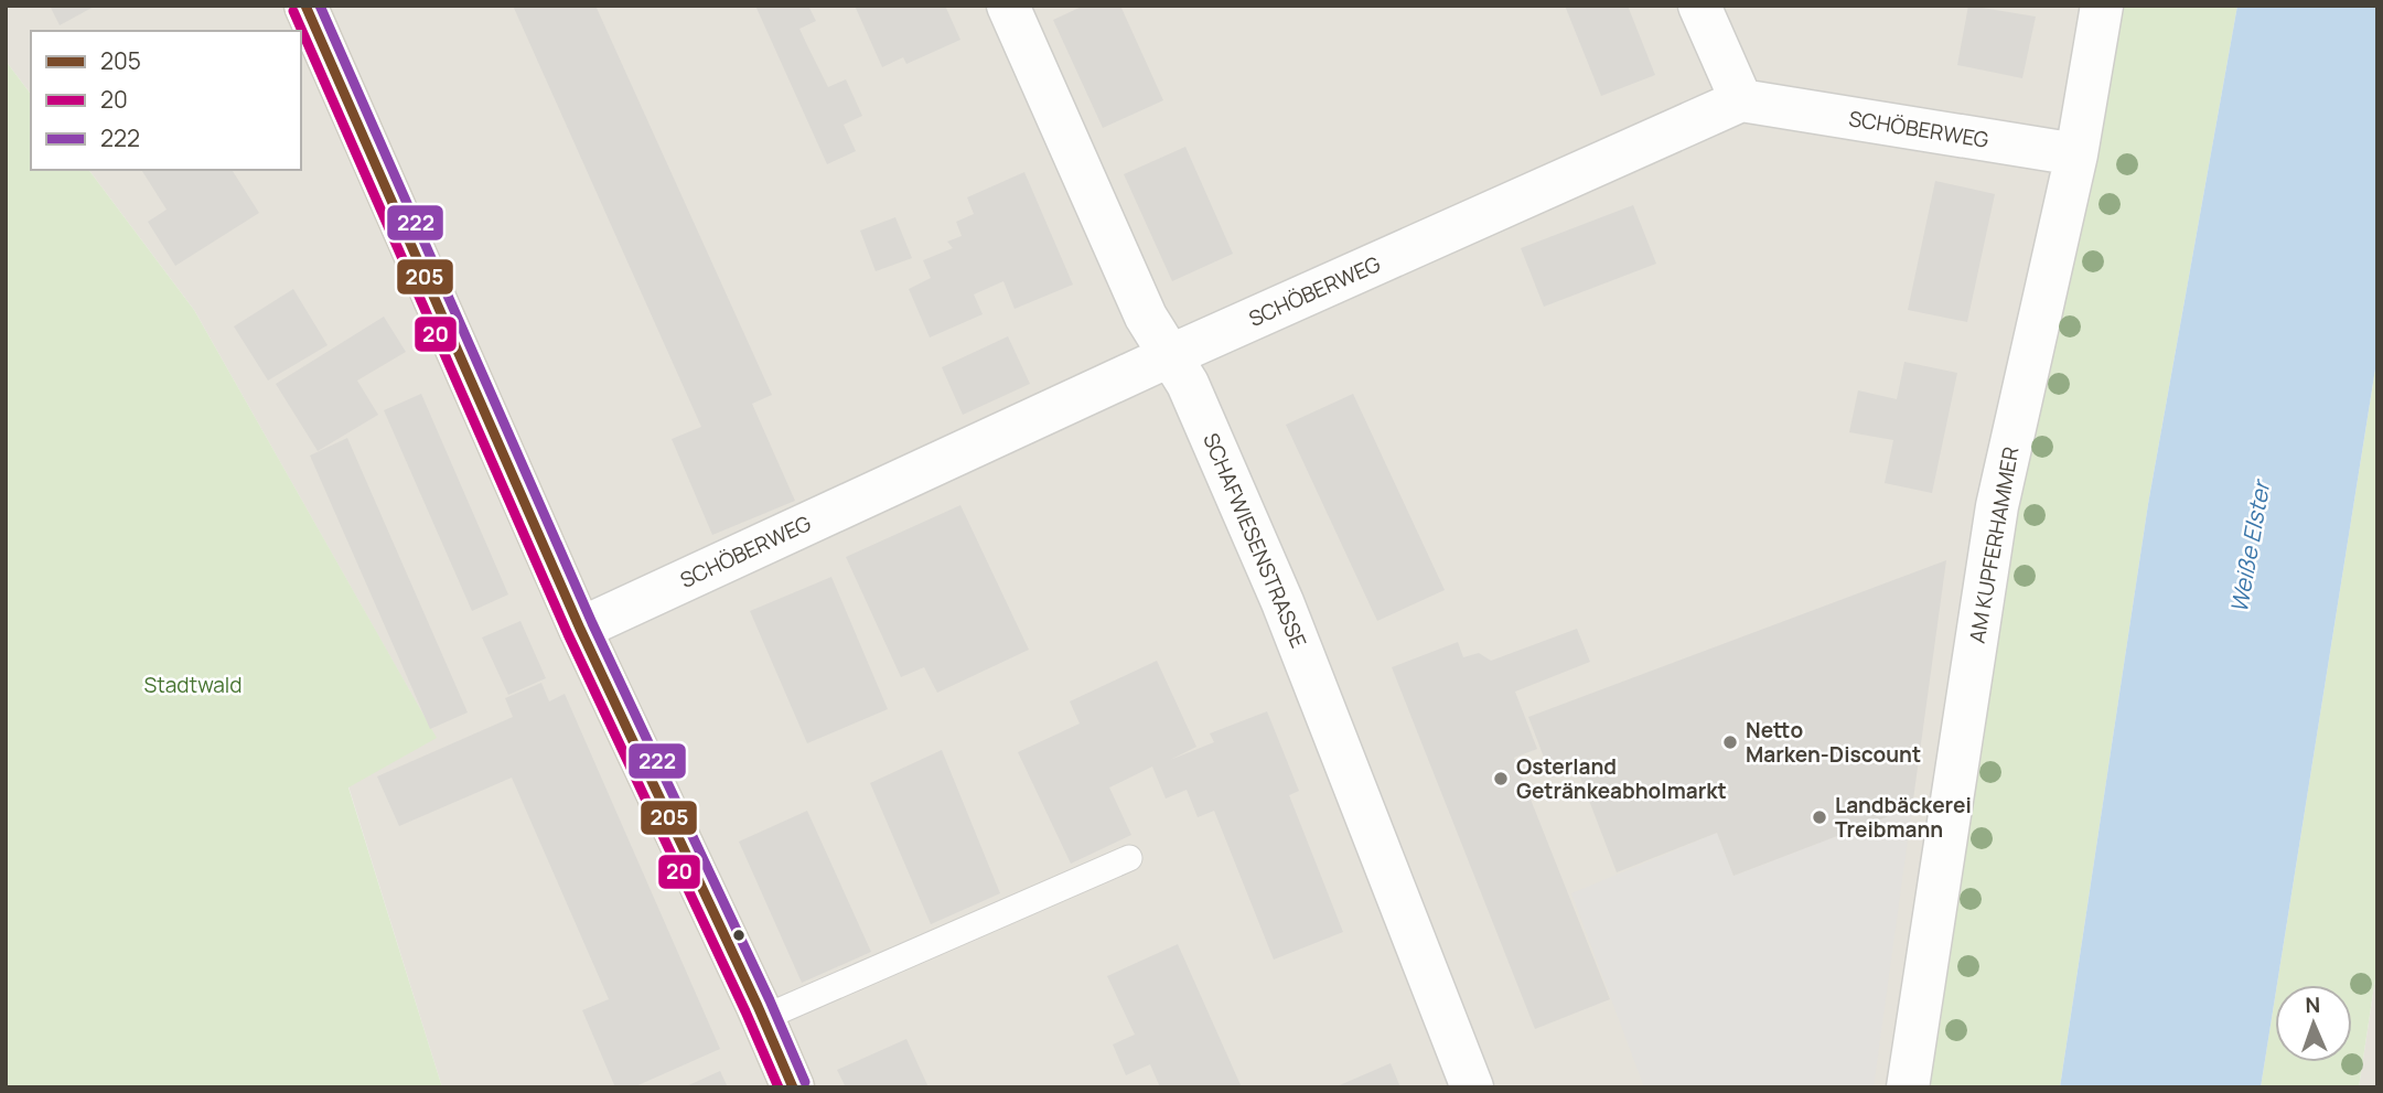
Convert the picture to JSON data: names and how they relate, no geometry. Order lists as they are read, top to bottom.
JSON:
{
  "streets": {
    "street": ["SCHÖBERWEG", "SCHAFWIESENSTRASSE", "AM KUPFERHAMMER"]
  },
  "crossings": [
    ["SCHÖBERWEG", "SCHAFWIESENSTRASSE"],
    ["SCHÖBERWEG", "AM KUPFERHAMMER"]
  ],
  "water": ["Weiße Elster"],
  "parks": ["Stadtwald"],
  "places": ["Netto Marken-Discount", "Osterland Getränkeabholmarkt", "Landbäckerei Treibmann"],
  "lines": ["transit line 205", "transit line 222", "transit line 20"],
  "legend": ["205", "20", "222"],
  "north": "top"
}
